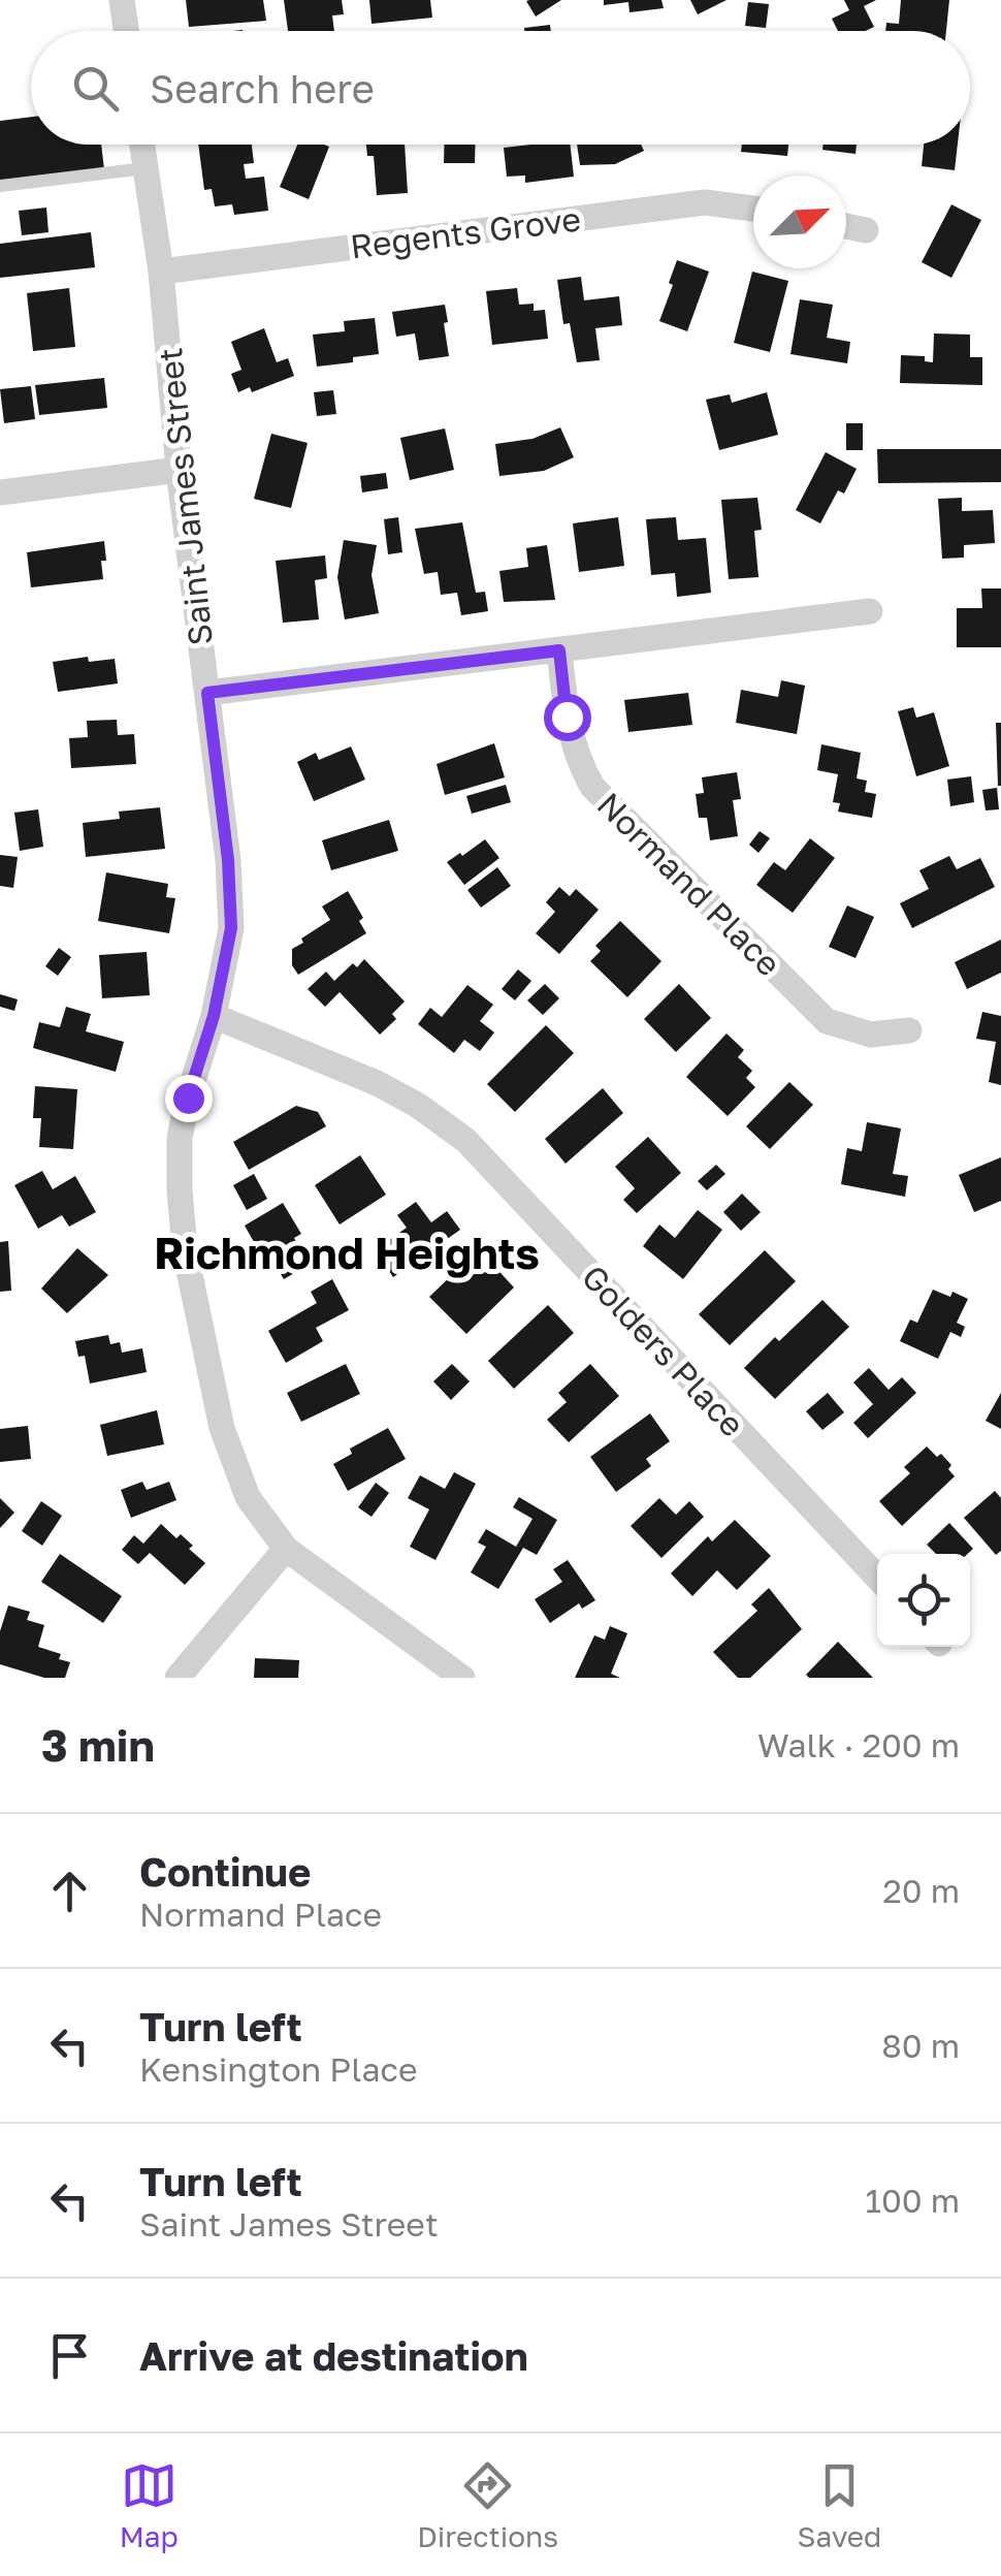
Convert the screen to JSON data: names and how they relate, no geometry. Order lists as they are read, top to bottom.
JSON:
{
  "streets": {
    "street": [
      "Regents Grove",
      "Saint James Street",
      "Normand Place",
      "Golders Place"
    ]
  },
  "crossings": [
    ["Regents Grove", "Saint James Street"],
    ["Saint James Street", "Golders Place"]
  ],
  "districts": ["Richmond Heights"],
  "north": "top right",
  "page": {
    "search": "Search here",
    "heading": ["3 min", "Walk · 200 m"],
    "list": [
      ["Continue", "Normand Place", "20 m"],
      ["Turn left", "Kensington Place", "80 m"],
      ["Turn left", "Saint James Street", "100 m"],
      "Arrive at destination"
    ],
    "nav": ["Map", "Directions", "Saved"]
  }
}
